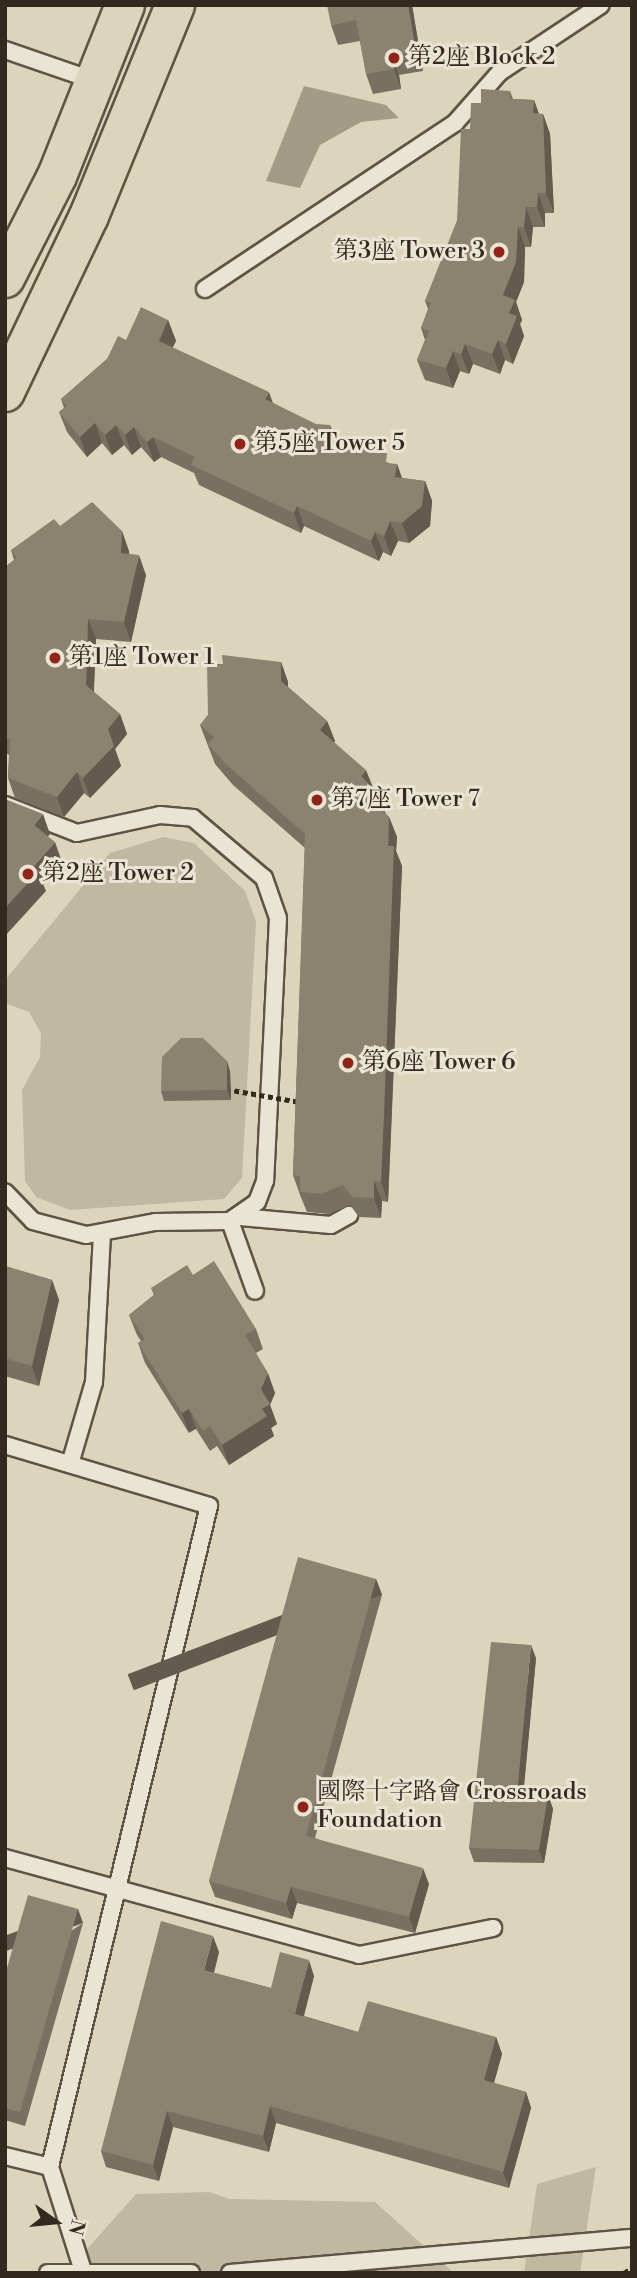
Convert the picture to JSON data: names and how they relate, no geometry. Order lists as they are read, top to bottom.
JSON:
{
  "places": [
    "第2座 Block 2",
    "第3座 Tower 3",
    "第5座 Tower 5",
    "第1座 Tower 1",
    "第7座 Tower 7",
    "第2座 Tower 2",
    "第6座 Tower 6",
    "國際十字路會 Crossroads Foundation"
  ],
  "north": "right"
}
